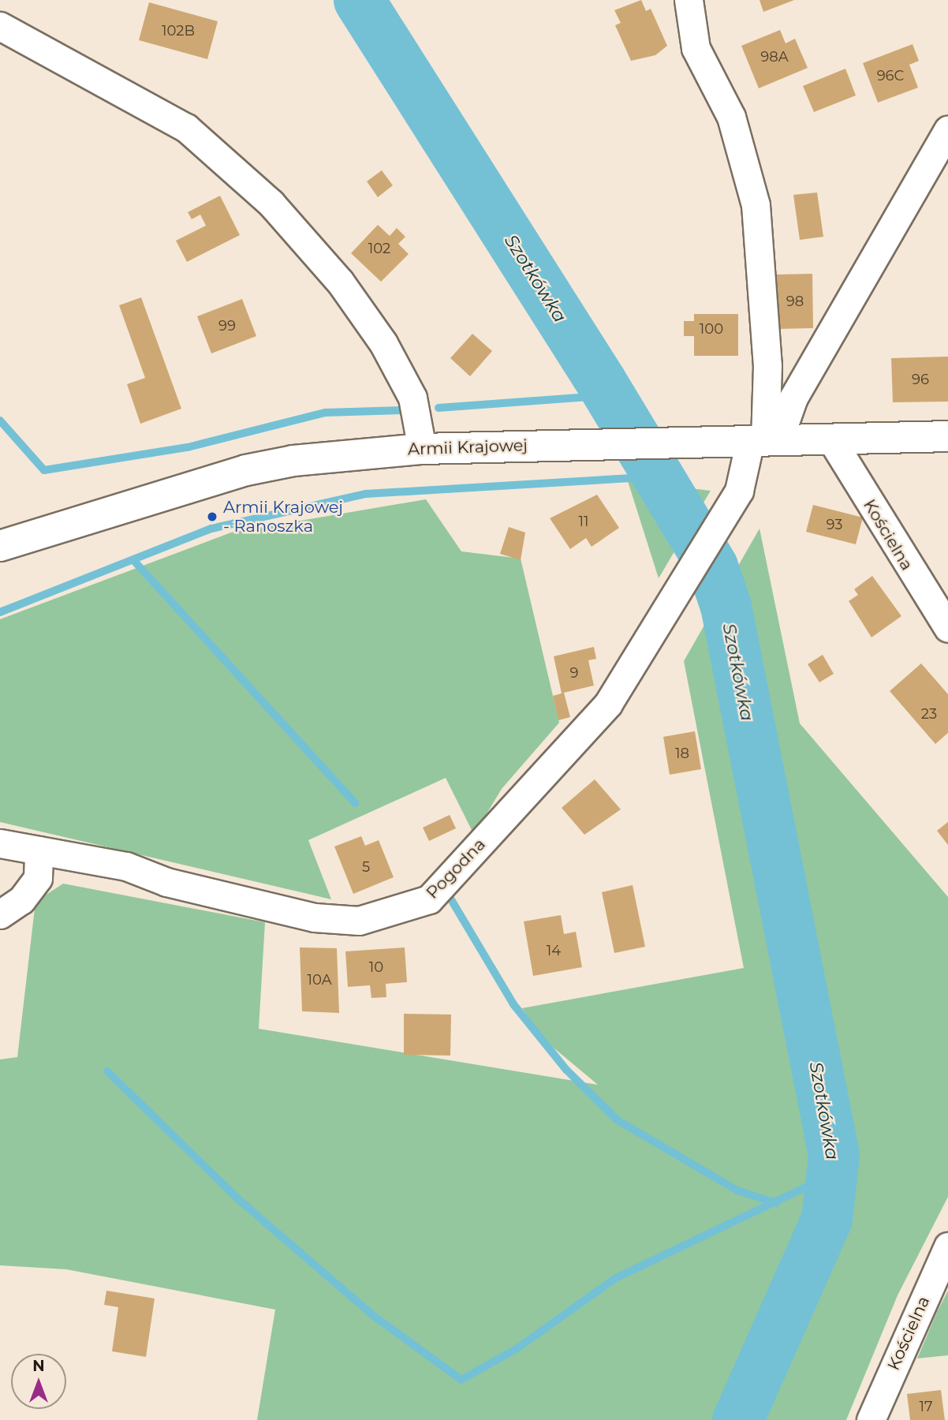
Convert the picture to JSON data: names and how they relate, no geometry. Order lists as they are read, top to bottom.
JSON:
{
  "streets": {
    "street": ["Armii Krajowej", "Kościelna", "Pogodna"]
  },
  "crossings": [
    ["Armii Krajowej", "Kościelna"],
    ["Armii Krajowej", "Pogodna"]
  ],
  "water": ["Szotkówka"],
  "places": ["Armii Krajowej - Ranoszka"],
  "house_numbers": [
    "102B",
    "98A",
    "96C",
    "102",
    "98",
    "99",
    "100",
    "96",
    "11",
    "93",
    "9",
    "23",
    "18",
    "5",
    "14",
    "10",
    "10A",
    "17"
  ],
  "north": "top"
}
